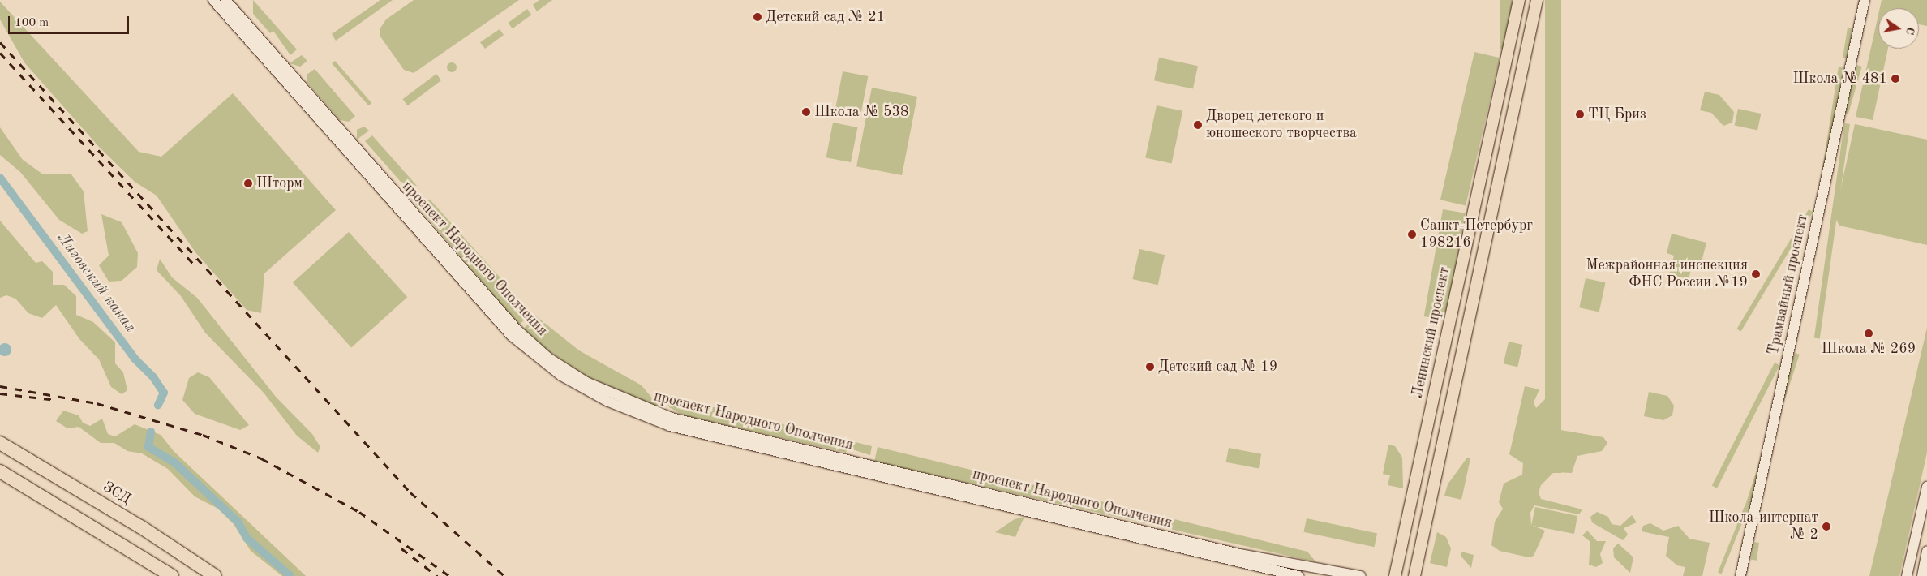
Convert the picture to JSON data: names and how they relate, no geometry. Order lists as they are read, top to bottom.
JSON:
{
  "streets": {
    "highway": ["ЗСД"],
    "main road": ["проспект Народного Ополчения", "Трамвайный проспект", "Ленинский проспект"]
  },
  "water": ["Лиговский канал"],
  "places": [
    "Детский сад № 21",
    "Школа № 481",
    "Школа № 538",
    "ТЦ Бриз",
    "Дворец детского и юношеского творчества",
    "Шторм",
    "Санкт-Петербург 198216",
    "Межрайонная инспекция ФНС России №19",
    "Школа № 269",
    "Детский сад № 19",
    "Школа-интернат № 2"
  ],
  "scale_bar": "100 m",
  "north": "right"
}
